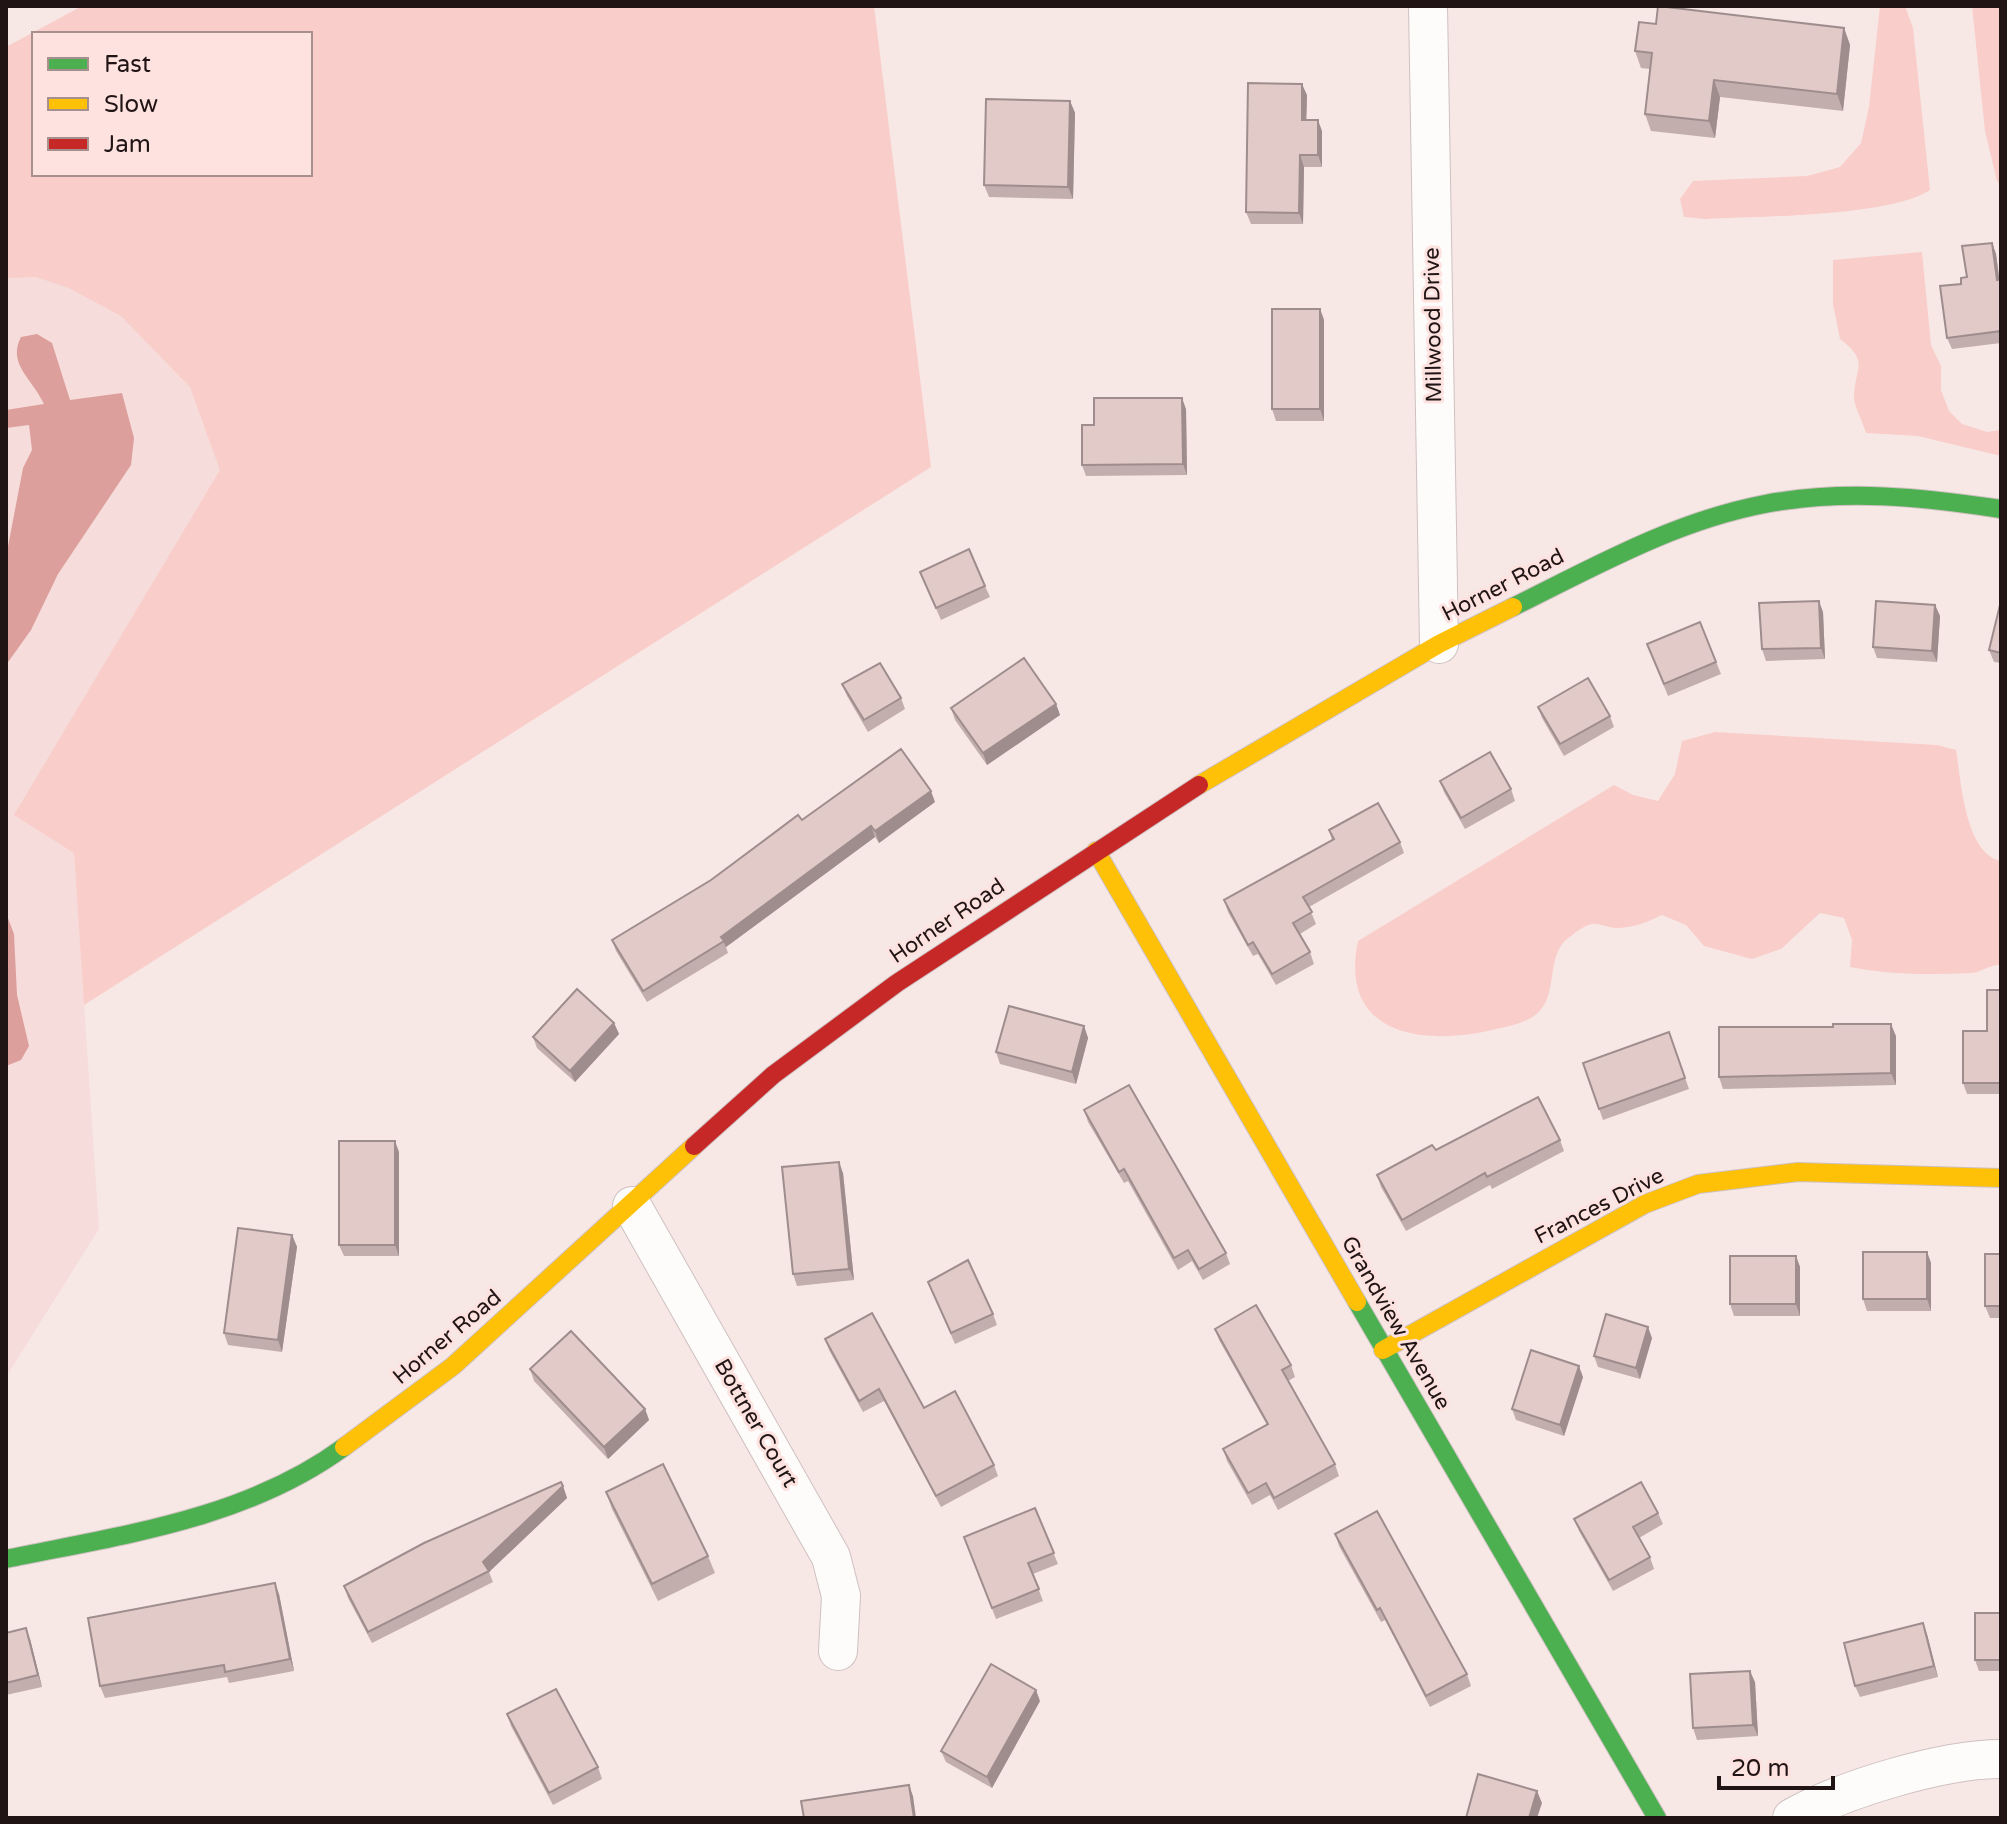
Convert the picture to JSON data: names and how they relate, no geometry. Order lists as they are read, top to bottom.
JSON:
{
  "streets": {
    "main road": ["Horner Road", "Frances Drive", "Grandview Avenue"],
    "street": ["Millwood Drive", "Bottner Court"]
  },
  "crossings": [
    ["Millwood Drive", "Horner Road"],
    ["Horner Road", "Grandview Avenue"],
    ["Horner Road", "Bottner Court"],
    ["Frances Drive", "Grandview Avenue"]
  ],
  "legend": ["Fast", "Slow", "Jam"],
  "scale_bar": "20 m"
}
